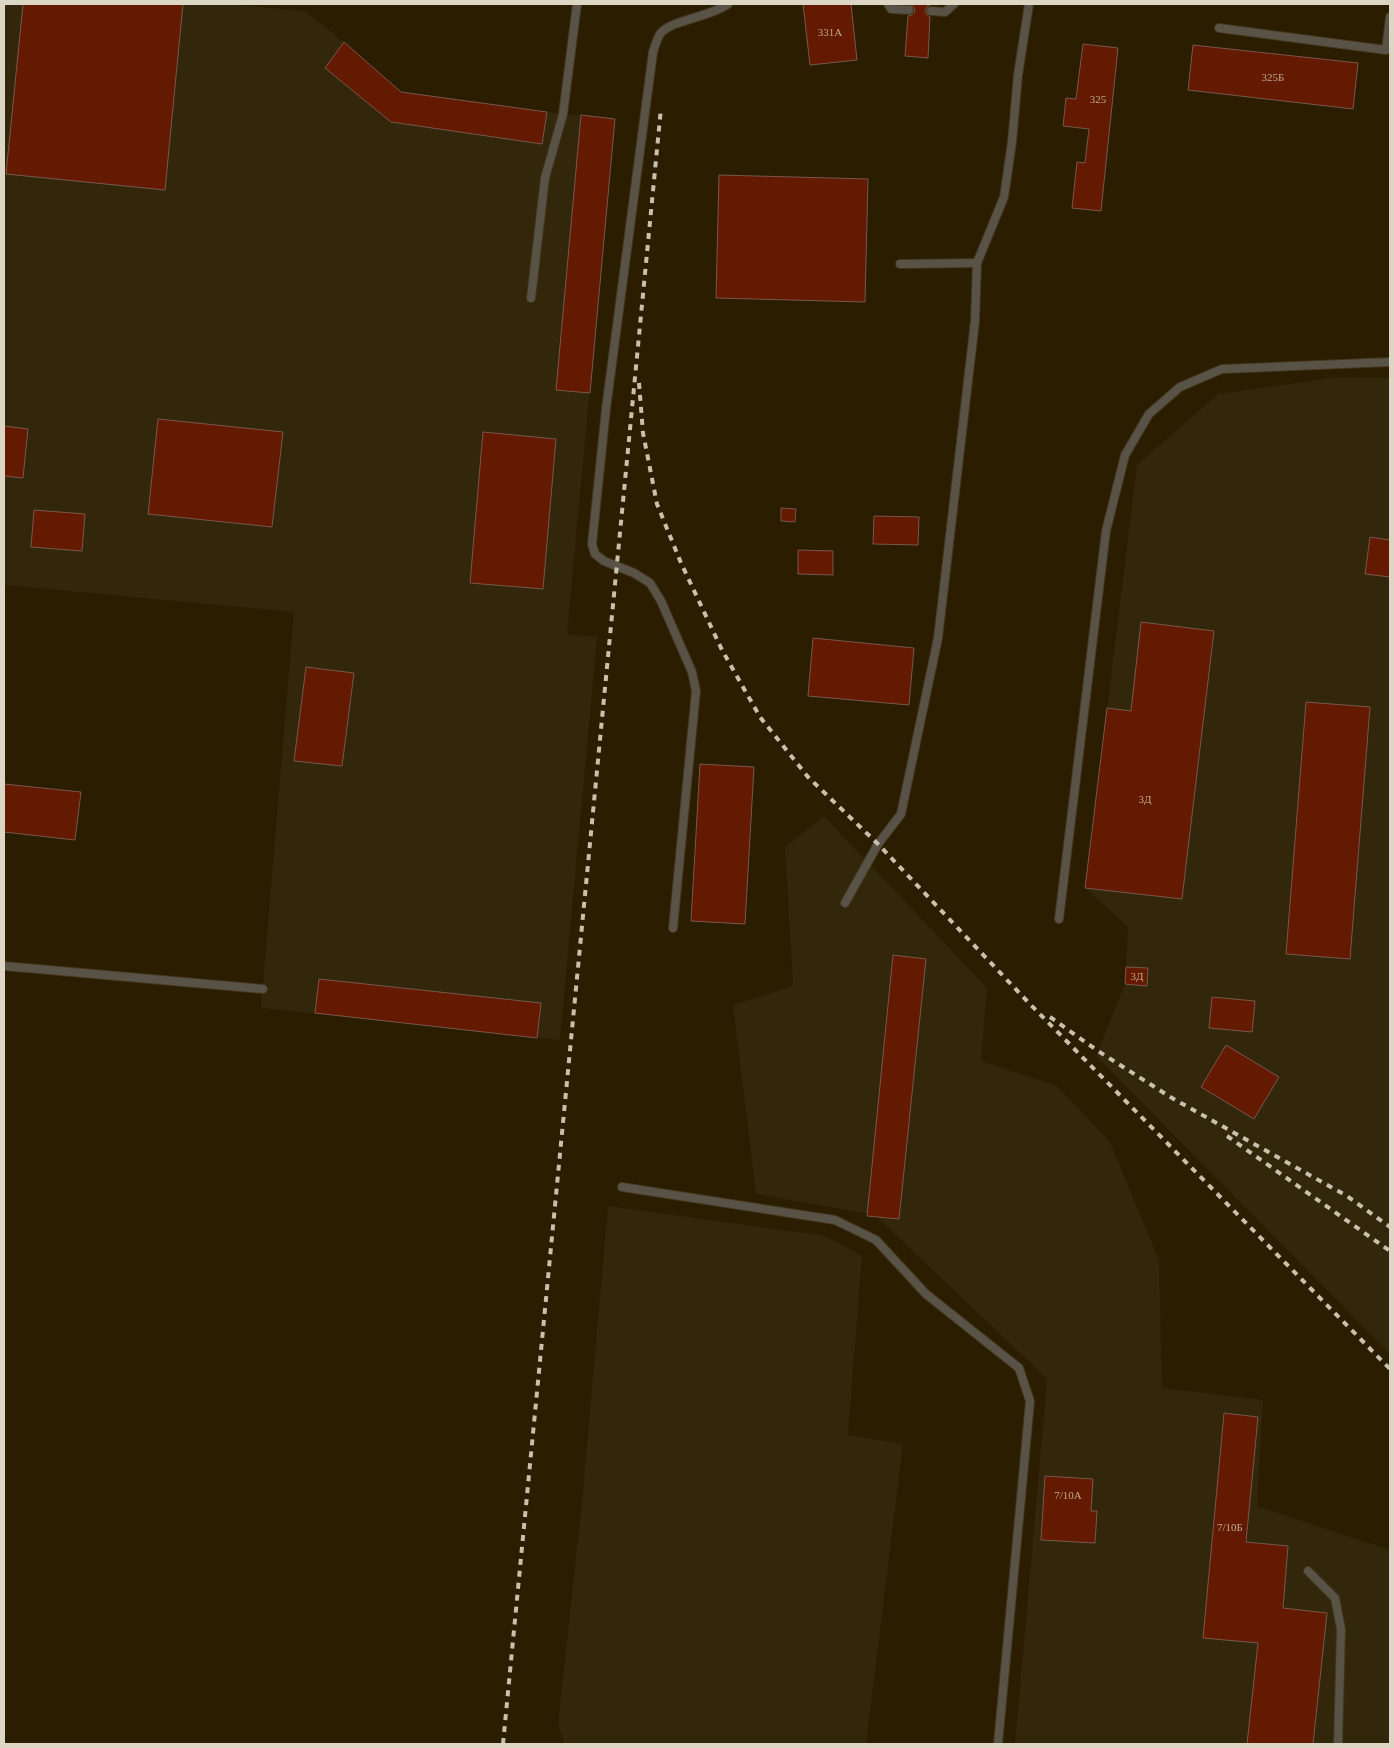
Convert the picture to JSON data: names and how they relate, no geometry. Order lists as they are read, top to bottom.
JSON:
{
  "house_numbers": [
    "331А",
    "325Б",
    "325",
    "3Д",
    "3Д",
    "7/10А",
    "7/10Б"
  ]
}
